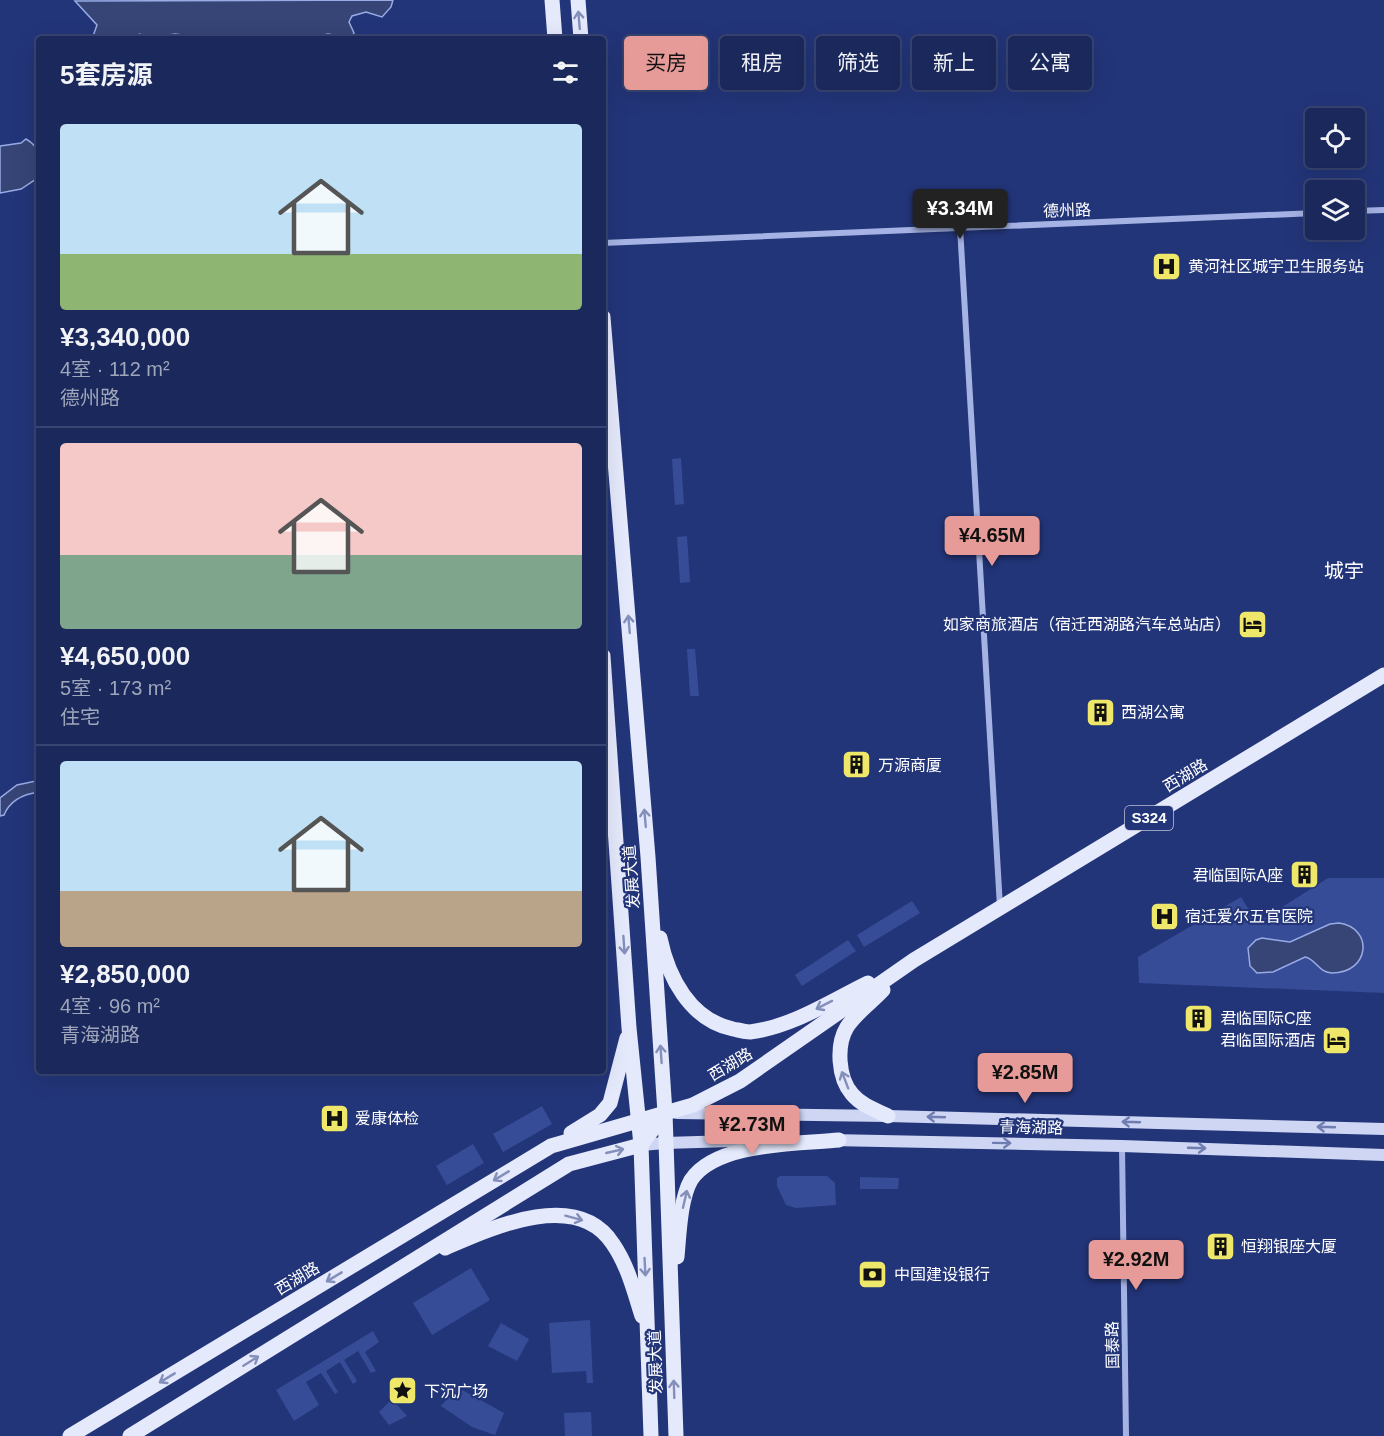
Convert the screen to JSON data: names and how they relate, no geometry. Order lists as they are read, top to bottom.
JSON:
{
  "streets": {
    "main road": [
      "西湖路",
      "S324",
      "发展大道",
      "青海湖路"
    ],
    "street": ["德州路", "国泰路"]
  },
  "crossings": [
    ["西湖路", "发展大道"],
    ["西湖路", "青海湖路"],
    ["发展大道", "青海湖路"],
    ["青海湖路", "国泰路"]
  ],
  "districts": ["城宇"],
  "places": {
    "hospital": ["黄河社区城宇卫生服务站", "宿迁爱尔五官医院", "爱康体检"],
    "hotel": ["如家商旅酒店（宿迁西湖路汽车总站店）", "君临国际酒店"],
    "building": [
      "西湖公寓",
      "万源商厦",
      "君临国际A座",
      "君临国际C座",
      "恒翔银座大厦"
    ],
    "bank": ["中国建设银行"],
    "place": ["下沉广场"]
  },
  "page": {
    "chip": [
      "买房",
      "租房",
      "筛选",
      "新上",
      "公寓"
    ],
    "heading": "5套房源",
    "list": [
      {
        "name": "¥3,340,000",
        "note": "4室 · 112 m² · 德州路"
      },
      {
        "name": "¥4,650,000",
        "note": "5室 · 173 m² · 住宅"
      },
      {
        "name": "¥2,850,000",
        "note": "4室 · 96 m² · 青海湖路"
      }
    ],
    "price": [
      "¥3.34M",
      "¥4.65M",
      "¥2.85M",
      "¥2.73M",
      "¥2.92M"
    ]
  }
}
